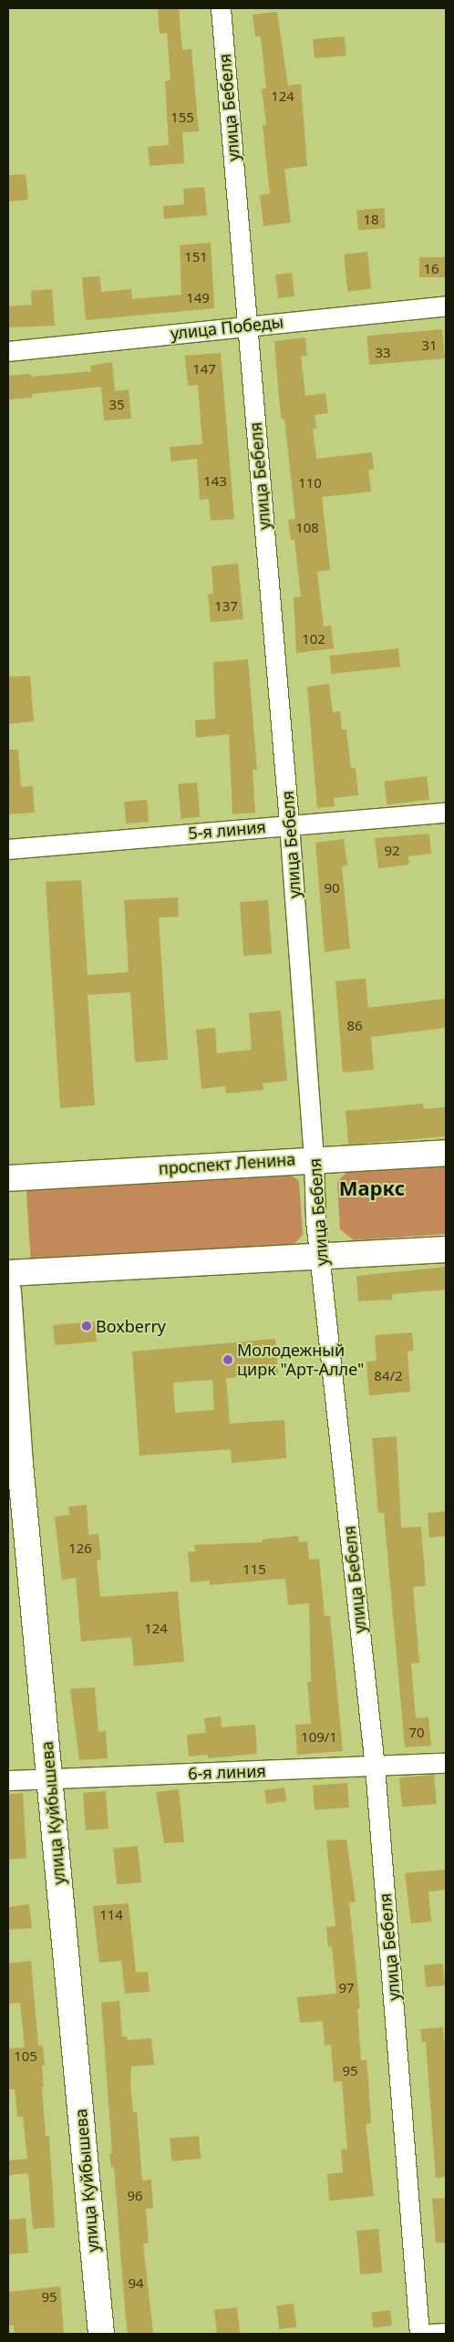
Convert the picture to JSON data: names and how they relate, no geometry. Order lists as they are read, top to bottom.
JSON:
{
  "streets": {
    "street": [
      "улица Бебеля",
      "улица Победы",
      "5-я линия",
      "проспект Ленина",
      "6-я линия",
      "улица Куйбышева"
    ]
  },
  "crossings": [
    ["улица Бебеля", "улица Победы"],
    ["улица Бебеля", "5-я линия"],
    ["улица Бебеля", "проспект Ленина"],
    ["улица Бебеля", "6-я линия"],
    ["6-я линия", "улица Куйбышева"]
  ],
  "districts": ["Маркс"],
  "places": ["Boxberry", "Молодежный цирк \"Арт-Алле\""],
  "house_numbers": [
    "124",
    "155",
    "18",
    "151",
    "16",
    "149",
    "31",
    "33",
    "147",
    "35",
    "143",
    "110",
    "108",
    "137",
    "102",
    "92",
    "90",
    "86",
    "84/2",
    "126",
    "115",
    "124",
    "70",
    "109/1",
    "114",
    "97",
    "105",
    "95",
    "96",
    "94",
    "95"
  ]
}
